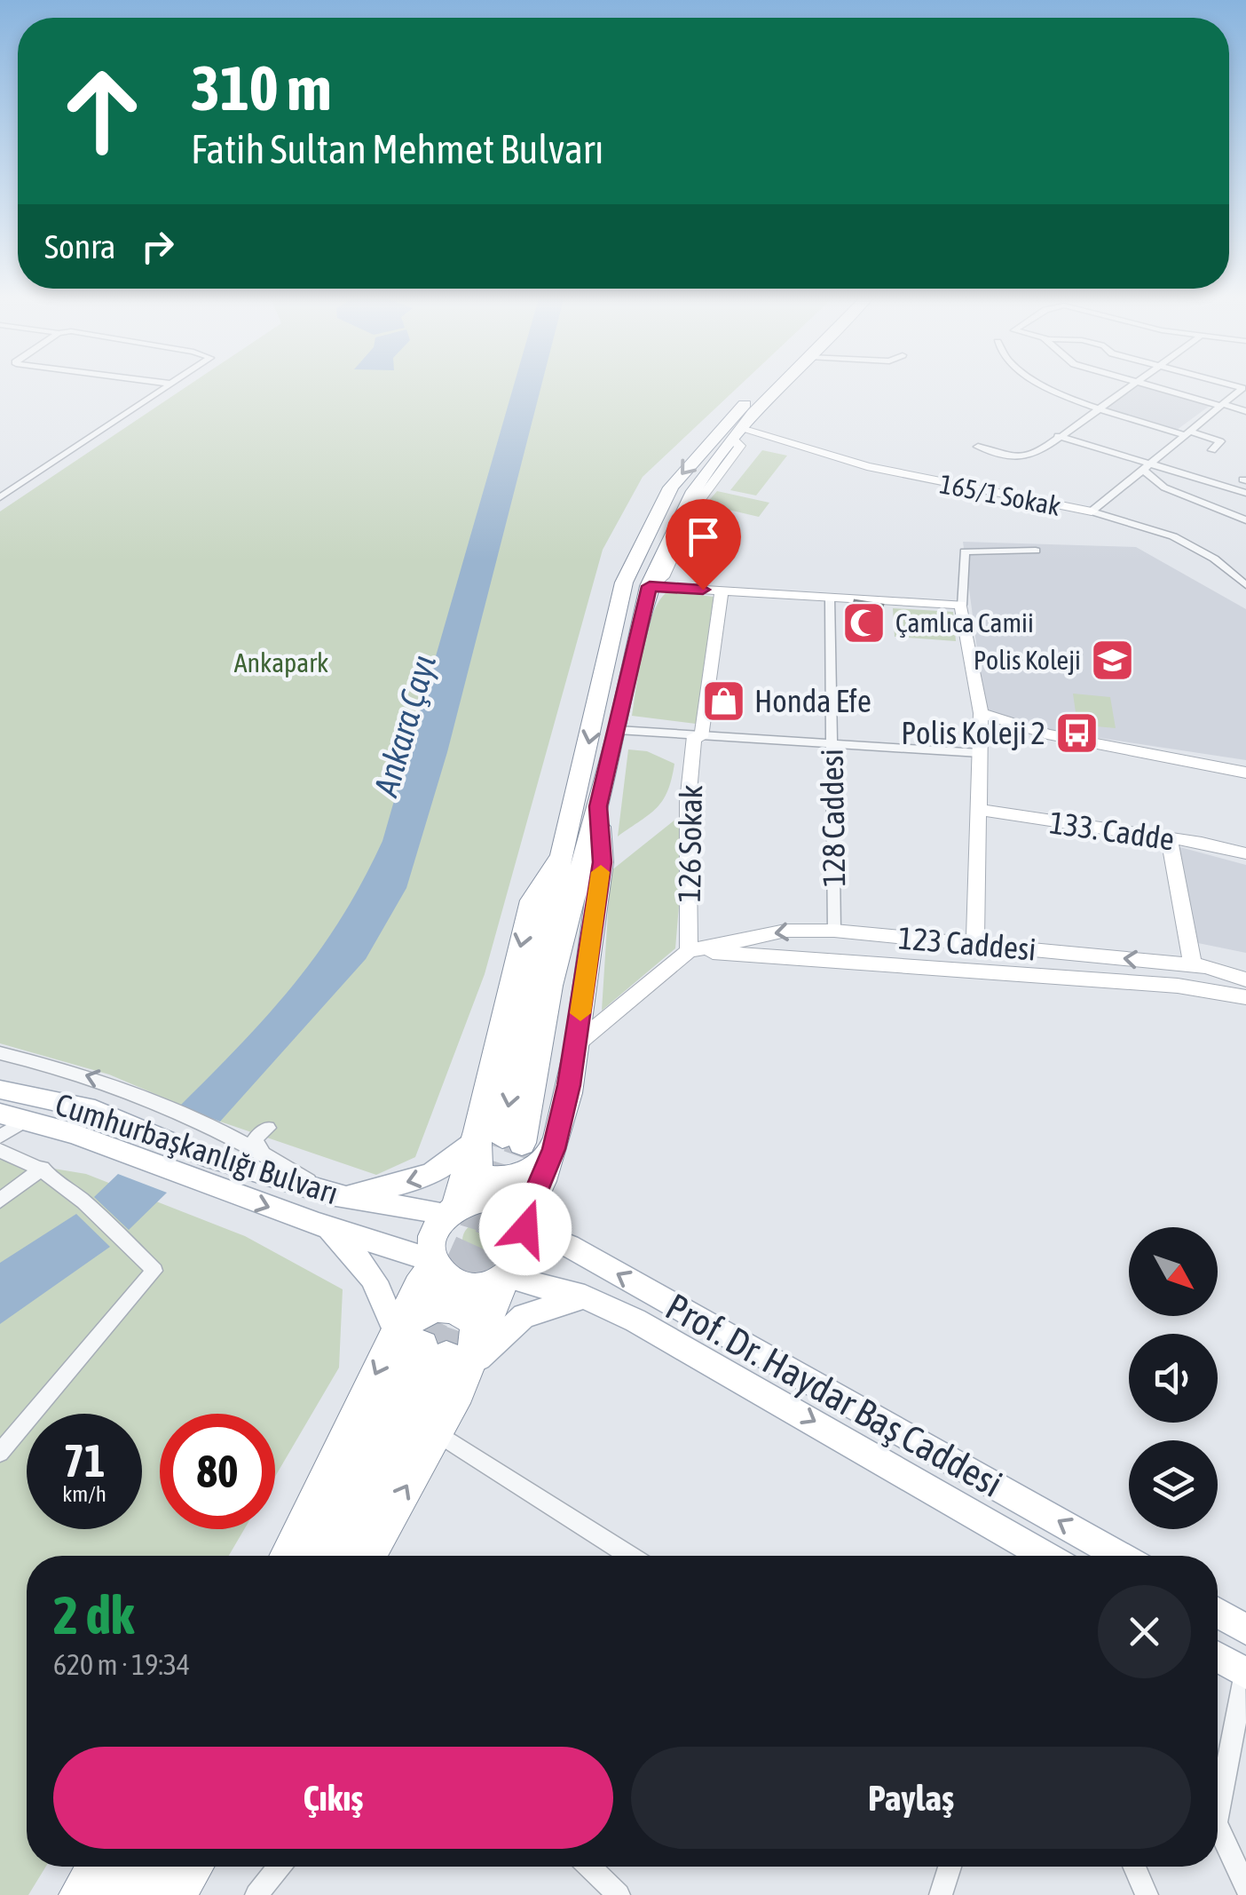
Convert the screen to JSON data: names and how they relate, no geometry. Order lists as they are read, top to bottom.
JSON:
{
  "streets": {
    "main road": ["Cumhurbaşkanlığı Bulvarı", "Prof. Dr. Haydar Baş Caddesi"],
    "street": [
      "165/1 Sokak",
      "128 Caddesi",
      "133. Cadde",
      "126 Sokak",
      "123 Caddesi"
    ]
  },
  "crossings": [
    ["128 Caddesi", "123 Caddesi"],
    ["126 Sokak", "123 Caddesi"],
    ["Cumhurbaşkanlığı Bulvarı", "Prof. Dr. Haydar Baş Caddesi"]
  ],
  "water": ["Ankara Çayı"],
  "parks": ["Ankapark"],
  "places": {
    "mosque": ["Çamlıca Camii"],
    "school or university": ["Polis Koleji"],
    "shop": ["Honda Efe"],
    "bus stop": ["Polis Koleji 2"]
  },
  "north": "bottom right",
  "page": {
    "turn": ["310 m", "Fatih Sultan Mehmet Bulvarı"],
    "then": "Sonra",
    "speed": "71 km/h",
    "limit": "80",
    "heading": ["2 dk", "620 m · 19:34"],
    "buttons": ["Çıkış", "Paylaş"]
  }
}
